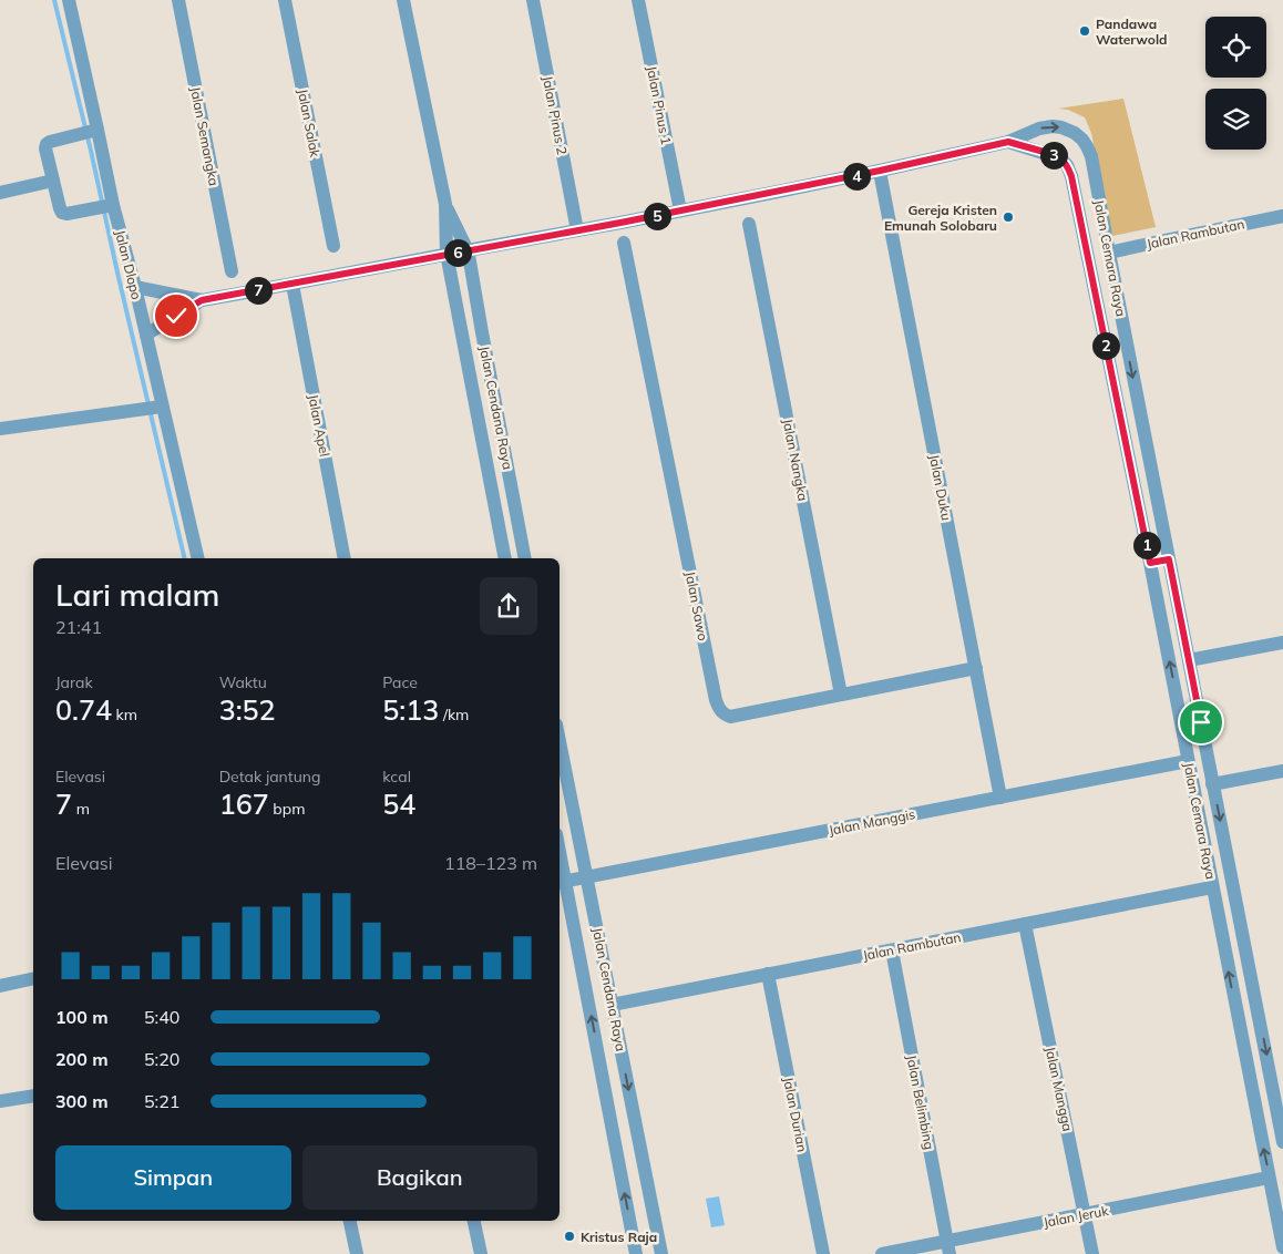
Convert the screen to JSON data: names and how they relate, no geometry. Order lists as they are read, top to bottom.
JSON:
{
  "streets": {
    "street": [
      "Jalan Pinus 1",
      "Jalan Pinus 2",
      "Jalan Salak",
      "Jalan Semangka",
      "Jalan Rambutan",
      "Jalan Cemara Raya",
      "Jalan Dlopo",
      "Jalan Cendana Raya",
      "Jalan Apel",
      "Jalan Nangka",
      "Jalan Duku",
      "Jalan Sawo",
      "Jalan Manggis",
      "Jalan Mangga",
      "Jalan Belimbing",
      "Jalan Durian",
      "Jalan Jeruk"
    ]
  },
  "crossings": [
    ["Jalan Pinus 1", "Jalan Cemara Raya"],
    ["Jalan Pinus 2", "Jalan Cemara Raya"],
    ["Jalan Rambutan", "Jalan Cemara Raya"],
    ["Jalan Rambutan", "Jalan Cendana Raya"],
    ["Jalan Rambutan", "Jalan Mangga"],
    ["Jalan Rambutan", "Jalan Belimbing"],
    ["Jalan Rambutan", "Jalan Durian"],
    ["Jalan Cemara Raya", "Jalan Cendana Raya"],
    ["Jalan Cemara Raya", "Jalan Manggis"],
    ["Jalan Cemara Raya", "Jalan Jeruk"],
    ["Jalan Cendana Raya", "Jalan Manggis"],
    ["Jalan Nangka", "Jalan Sawo"],
    ["Jalan Duku", "Jalan Sawo"],
    ["Jalan Duku", "Jalan Manggis"],
    ["Jalan Mangga", "Jalan Jeruk"],
    ["Jalan Belimbing", "Jalan Jeruk"]
  ],
  "places": ["Pandawa Waterwold", "Gereja Kristen Emunah Solobaru", "Kristus Raja"],
  "page": {
    "pins": [
      "3",
      "4",
      "5",
      "6",
      "7",
      "2",
      "1"
    ],
    "heading": ["Lari malam", "21:41"],
    "stats": [
      ["Jarak", "0.74 km"],
      ["Waktu", "3:52"],
      ["Pace", "5:13 /km"],
      ["Elevasi", "7 m"],
      ["Detak jantung", "167 bpm"],
      ["kcal", "54"]
    ],
    "chart": ["Elevasi", "118–123 m"],
    "list": [
      {
        "name": "100 m",
        "note": "5:40"
      },
      {
        "name": "200 m",
        "note": "5:20"
      },
      {
        "name": "300 m",
        "note": "5:21"
      }
    ],
    "buttons": ["Simpan", "Bagikan"]
  }
}
